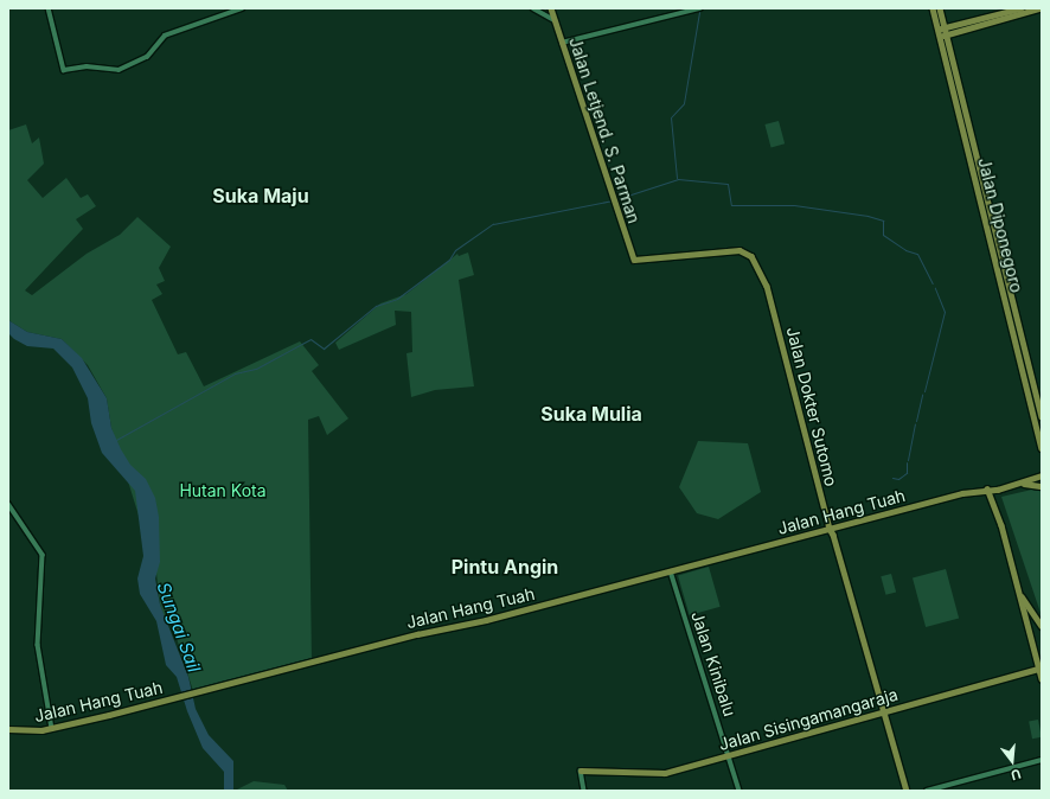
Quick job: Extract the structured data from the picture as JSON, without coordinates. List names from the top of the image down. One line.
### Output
{"streets":{"main road":["Jalan Letjend. S. Parman","Jalan Diponegoro","Jalan Dokter Sutomo","Jalan Hang Tuah","Jalan Sisingamangaraja"],"street":["Jalan Kinibalu"]},"crossings":[["Jalan Letjend. S. Parman","Jalan Dokter Sutomo"],["Jalan Dokter Sutomo","Jalan Hang Tuah"],["Jalan Dokter Sutomo","Jalan Sisingamangaraja"],["Jalan Hang Tuah","Jalan Kinibalu"],["Jalan Kinibalu","Jalan Sisingamangaraja"]],"districts":["Suka Maju","Suka Mulia","Pintu Angin"],"water":["Sungai Sail"],"parks":["Hutan Kota"],"north":"bottom"}
